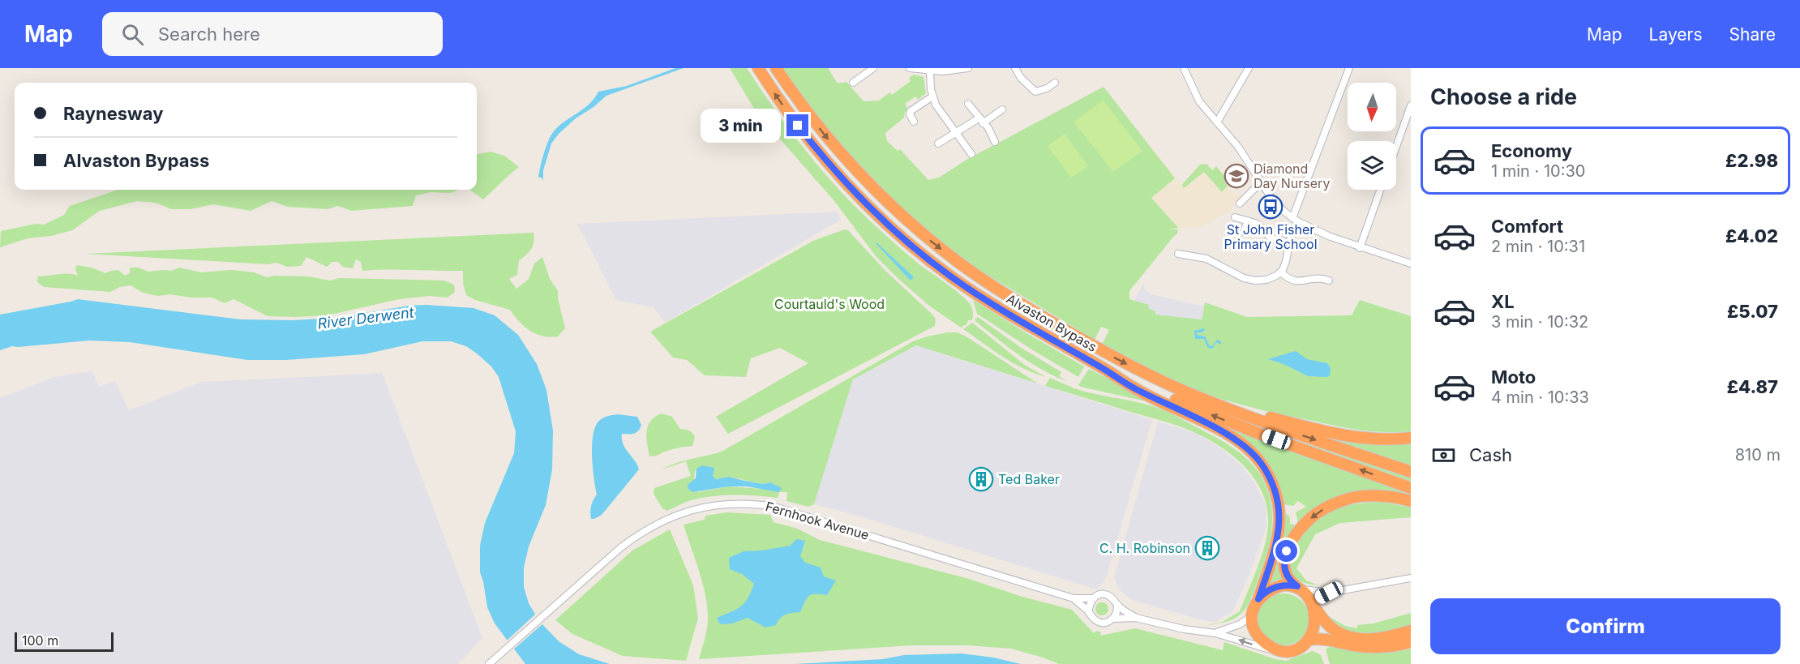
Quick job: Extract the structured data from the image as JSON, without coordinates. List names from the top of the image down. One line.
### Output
{"streets":{"highway":["Alvaston Bypass"],"street":["Fernhook Avenue"]},"crossings":[["Alvaston Bypass","Fernhook Avenue"]],"water":["River Derwent"],"parks":["Courtauld's Wood"],"places":{"school or university":["Diamond Day Nursery"],"bus stop":["St John Fisher Primary School"],"building":["Ted Baker","C. H. Robinson"]},"scale_bar":"100 m","north":"bottom","page":{"header":"Map","search":"Search here","nav":["Map","Layers","Share"],"heading":"Choose a ride","banner":["Raynesway","Alvaston Bypass"],"bubble":"3 min","list":[{"name":"Economy","note":"1 min · 10:30","value":"£2.98"},{"name":"Comfort","note":"2 min · 10:31","value":"£4.02"},{"name":"XL","note":"3 min · 10:32","value":"£5.07"},{"name":"Moto","note":"4 min · 10:33","value":"£4.87"}],"pay":["Cash","810 m"],"buttons":"Confirm","scale":"100 m"}}
